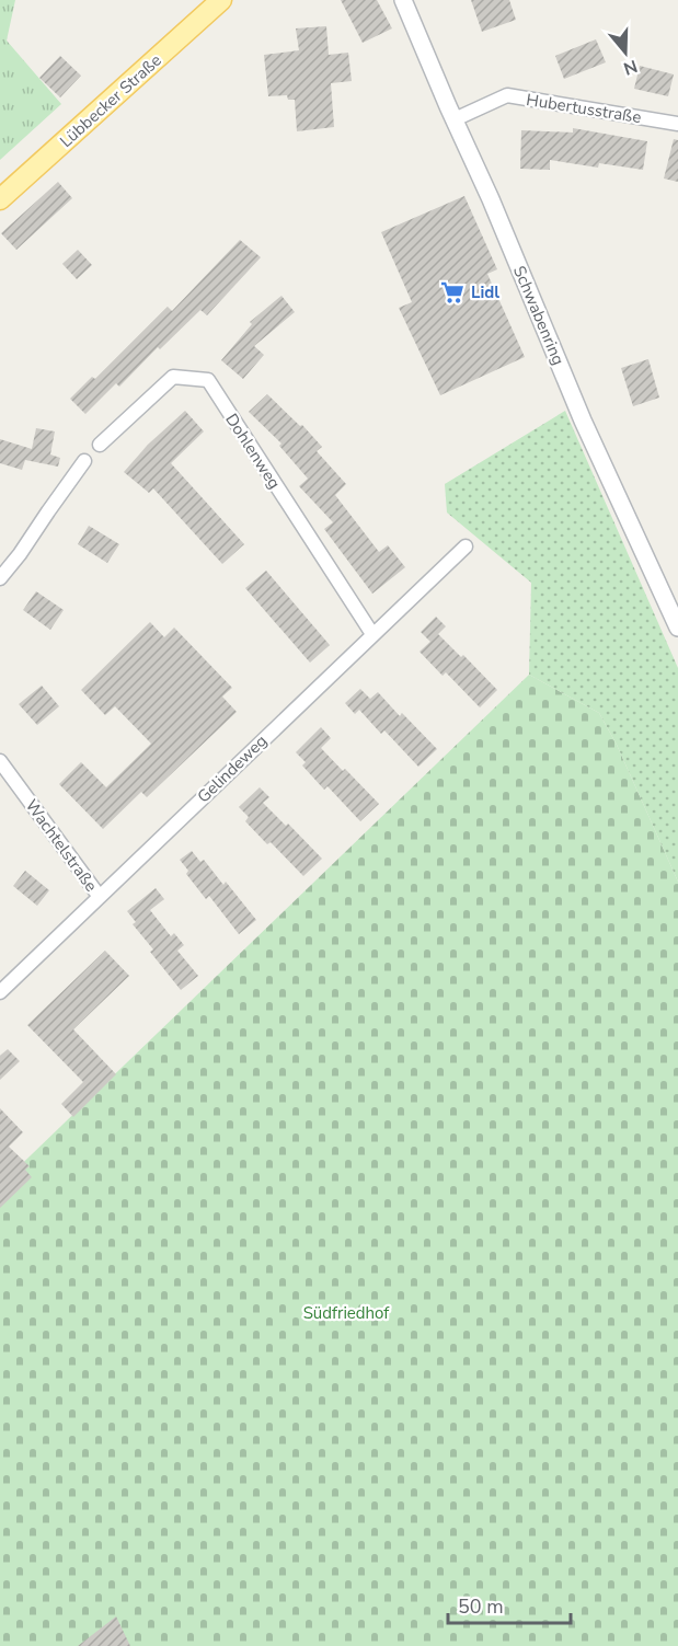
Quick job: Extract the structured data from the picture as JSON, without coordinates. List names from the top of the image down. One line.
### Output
{"streets":{"main road":["Lübbecker Straße"],"street":["Hubertusstraße","Schwabenring","Dohlenweg","Gelindeweg","Wachtelstraße"]},"crossings":[["Hubertusstraße","Schwabenring"],["Dohlenweg","Gelindeweg"],["Gelindeweg","Wachtelstraße"]],"parks":["Südfriedhof"],"places":{"supermarket":["Lidl"]},"scale_bar":"50 m","north":"bottom"}
